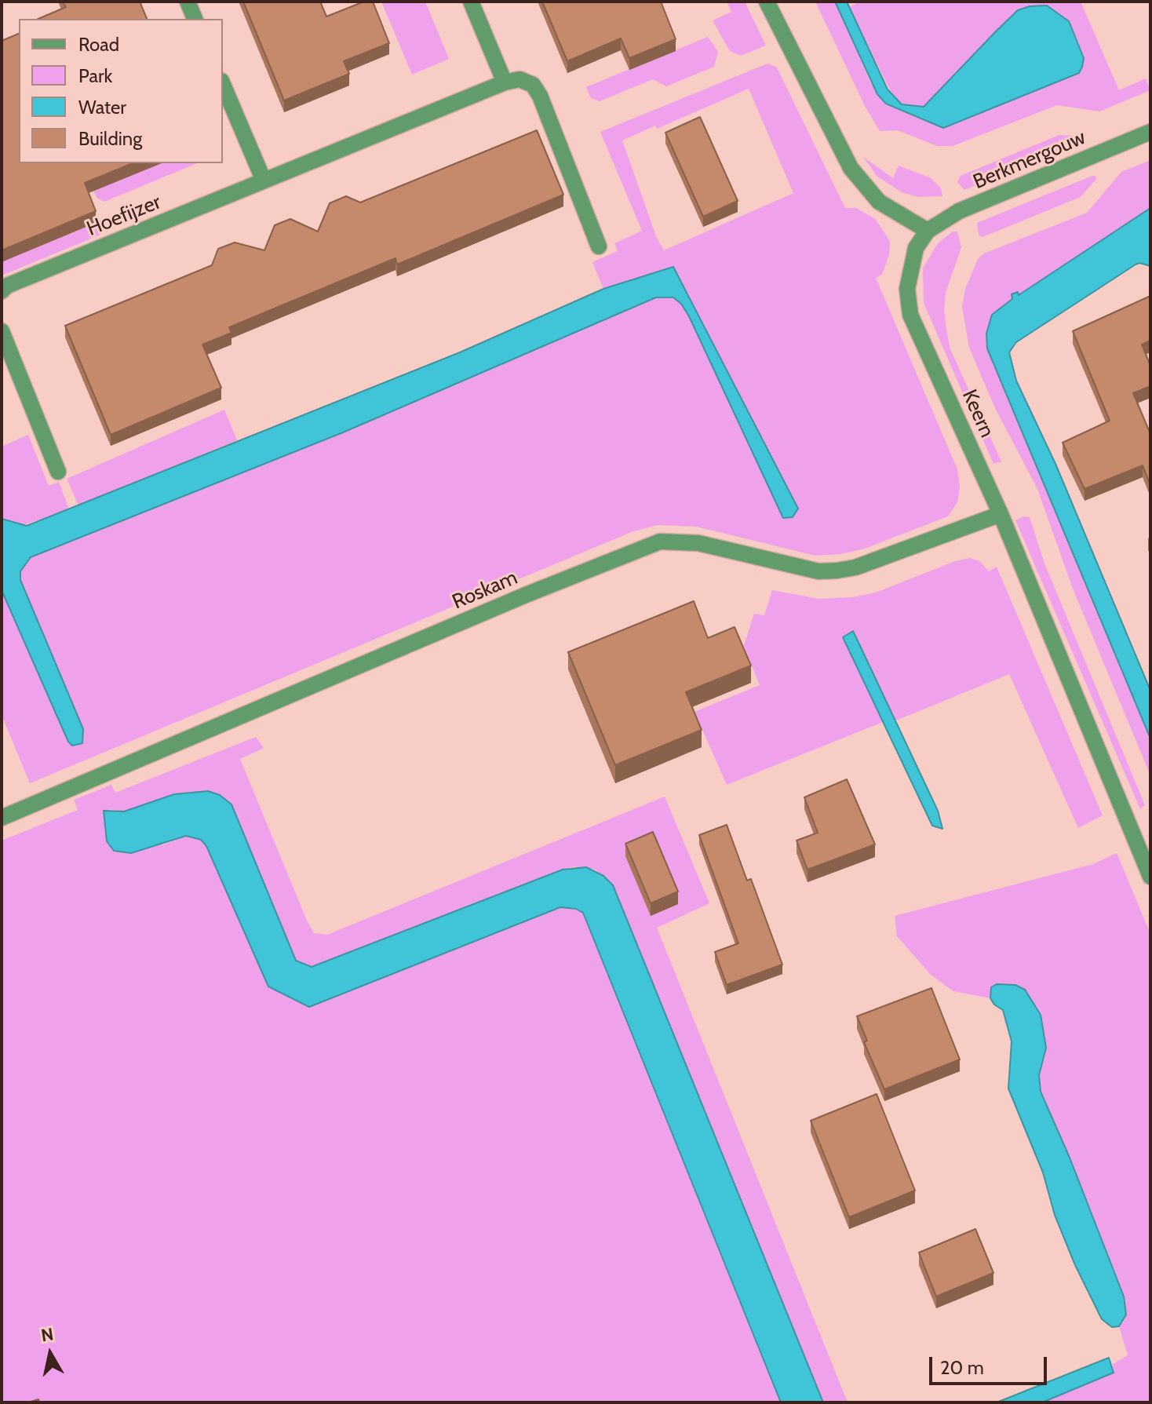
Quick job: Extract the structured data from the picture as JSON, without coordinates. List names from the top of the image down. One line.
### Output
{"streets":{"street":["Berkmergouw","Hoefijzer","Keern","Roskam"]},"crossings":[["Berkmergouw","Keern"],["Keern","Roskam"]],"legend":["Road","Park","Water","Building"],"scale_bar":"20 m","north":"top"}
